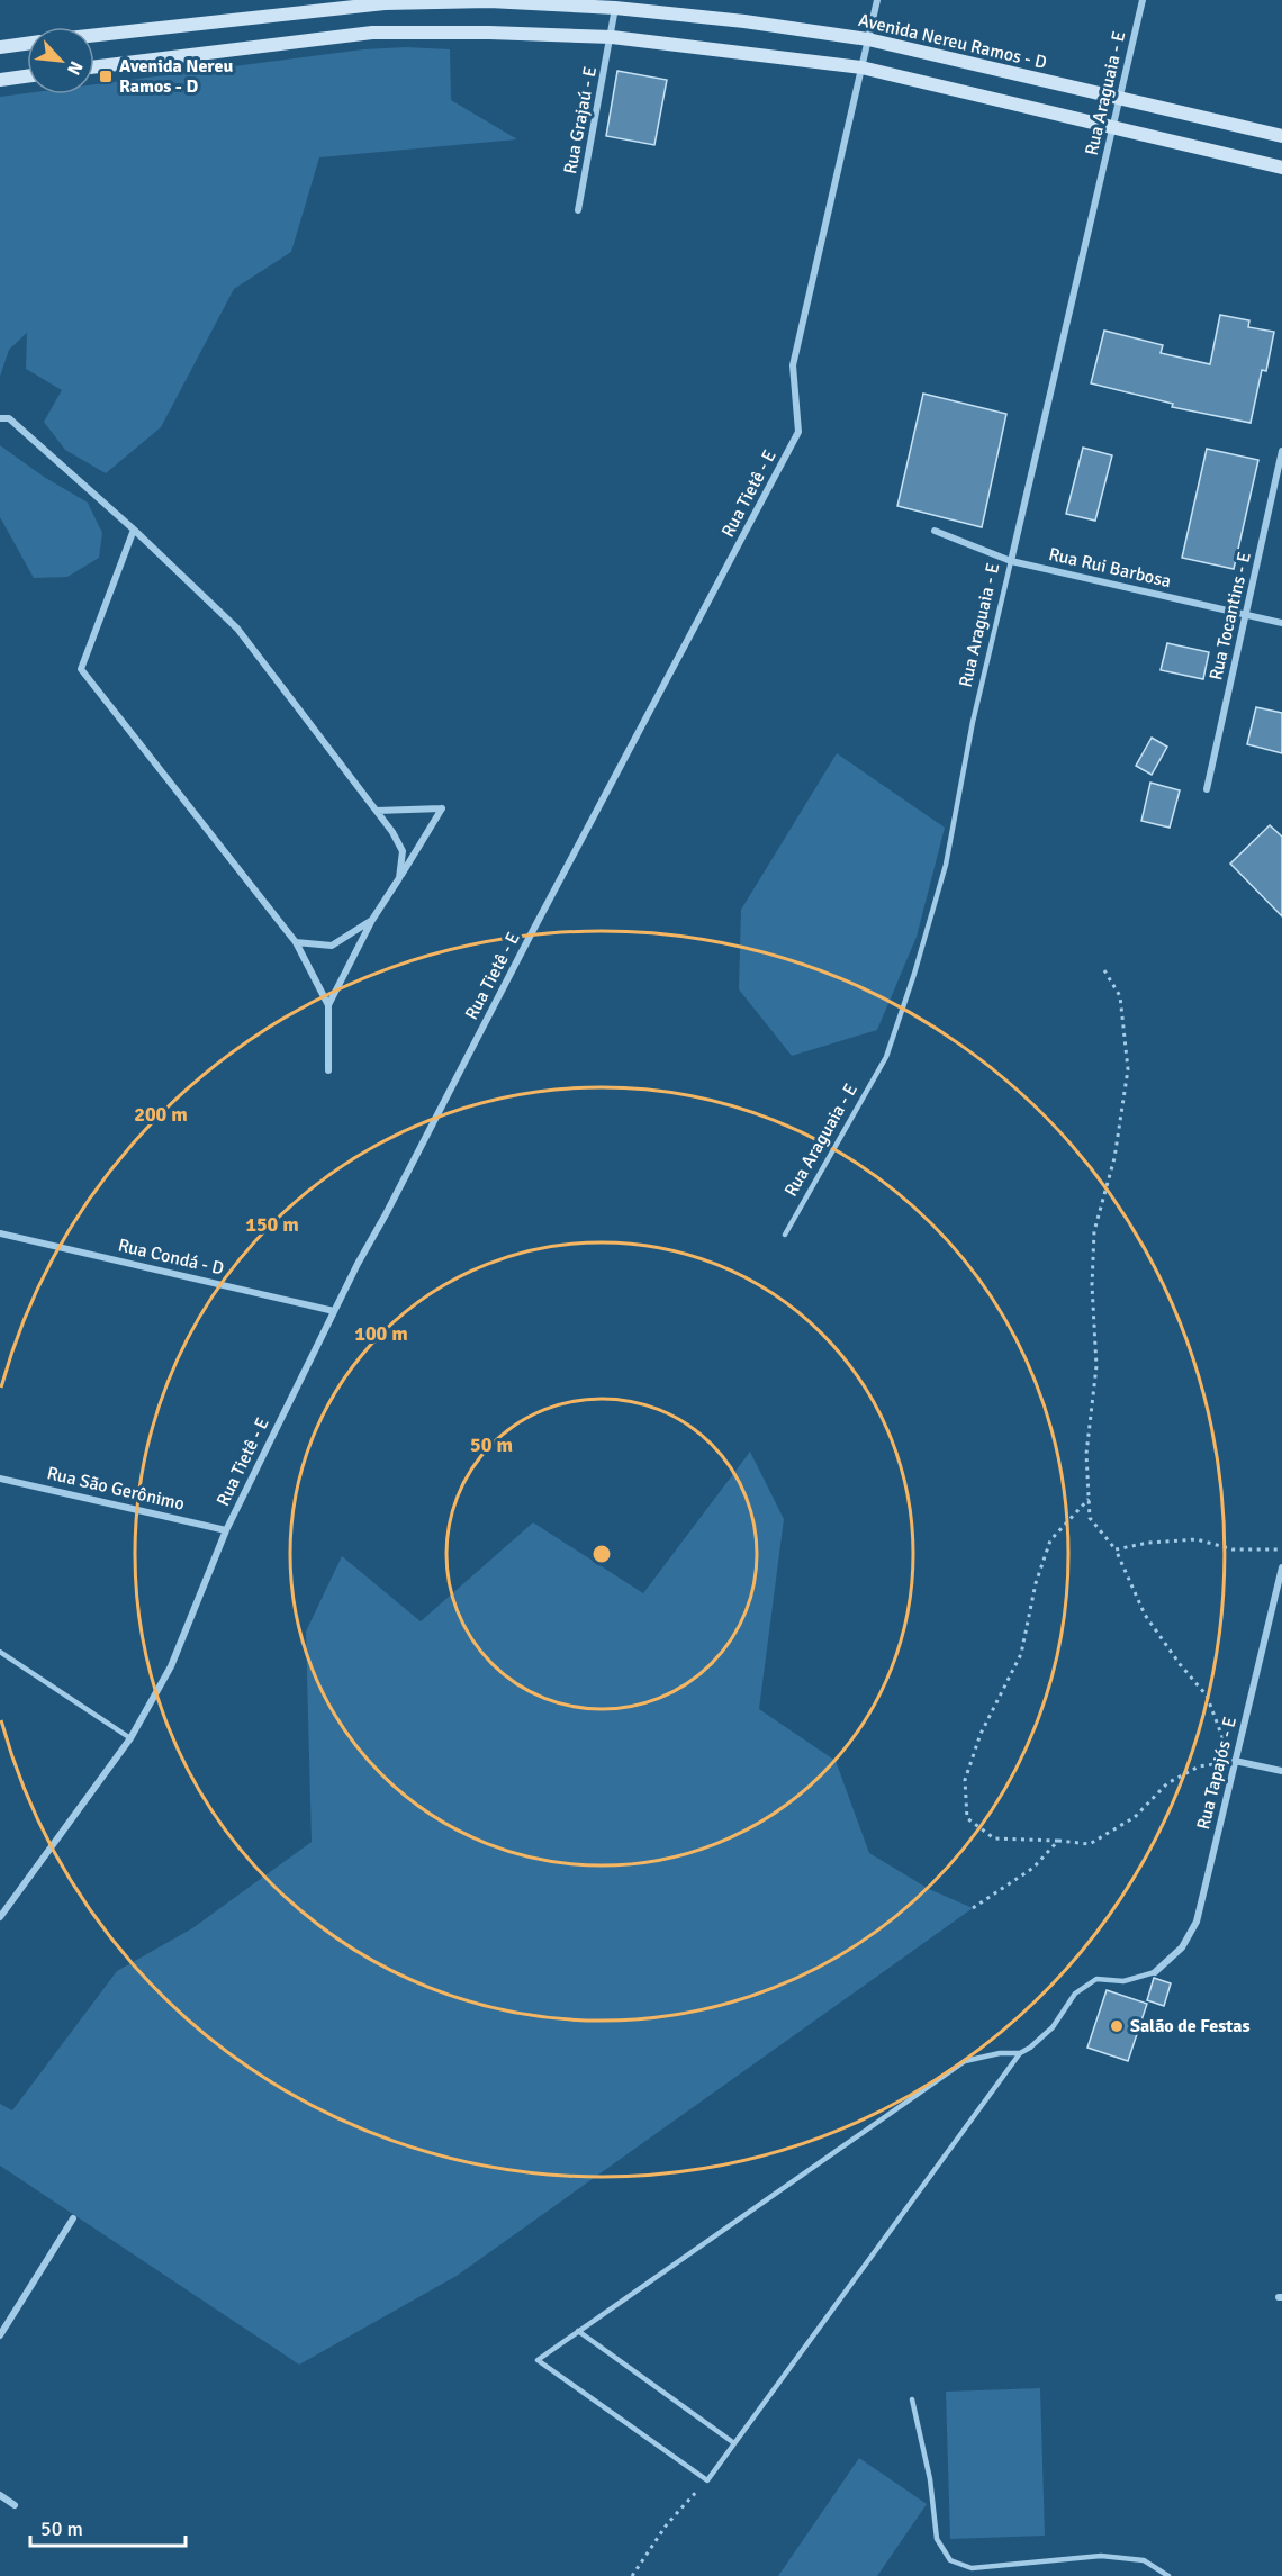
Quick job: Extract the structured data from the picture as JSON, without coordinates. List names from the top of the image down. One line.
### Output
{"streets":{"street":["Avenida Nereu Ramos - D","Rua Araguaia - E","Rua Grajaú - E","Rua Tietê - E","Rua Rui Barbosa","Rua Tocantins - E","Rua Condá - D","Rua São Gerônimo","Rua Tapajós - E"]},"crossings":[["Avenida Nereu Ramos - D","Rua Araguaia - E"],["Avenida Nereu Ramos - D","Rua Grajaú - E"],["Avenida Nereu Ramos - D","Rua Tietê - E"],["Rua Araguaia - E","Rua Rui Barbosa"],["Rua Tietê - E","Rua Condá - D"],["Rua Tietê - E","Rua São Gerônimo"],["Rua Rui Barbosa","Rua Tocantins - E"]],"places":{"transit":["Avenida Nereu Ramos - D"],"other":["Salão de Festas"]},"scale_bar":"50 m","north":"bottom right","rings":["200 m","150 m","100 m","50 m"]}
